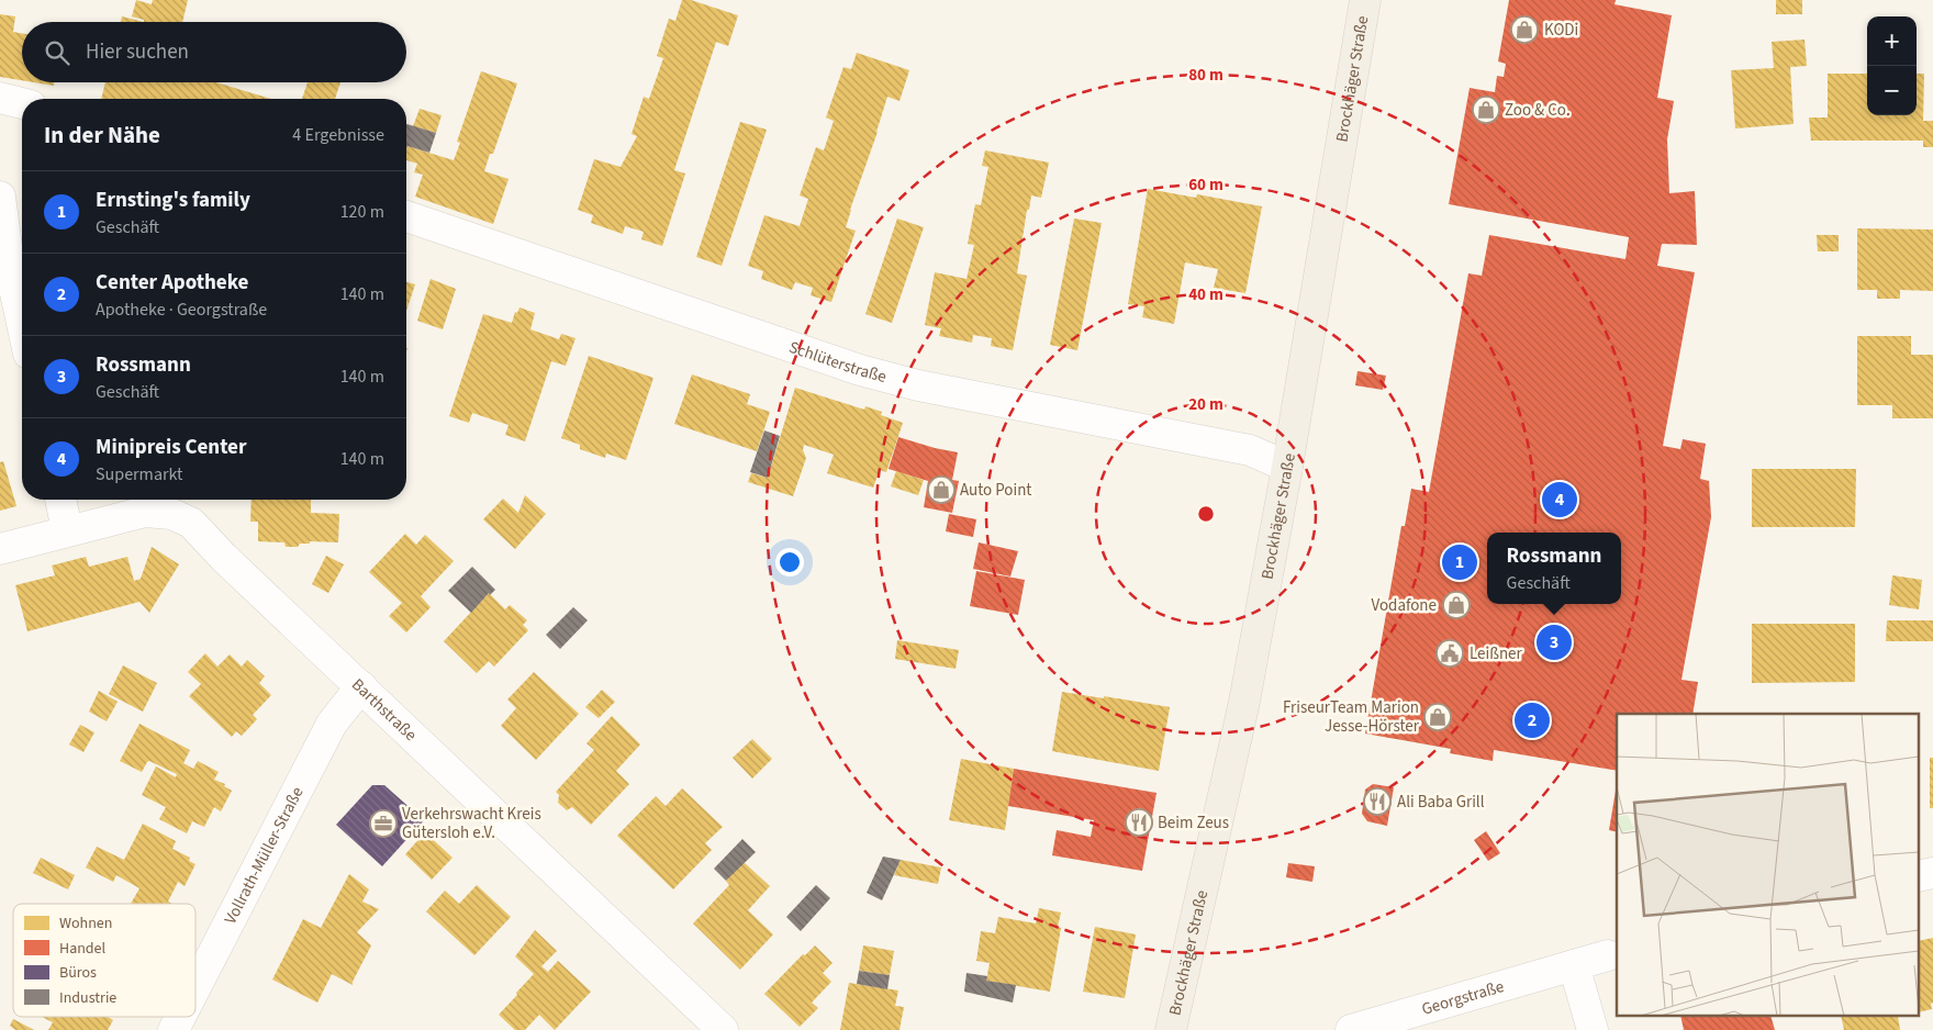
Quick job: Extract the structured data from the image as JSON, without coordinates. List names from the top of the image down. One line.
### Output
{"streets":{"main road":["Brockhäger Straße"],"street":["Schlüterstraße","Barthstraße","Vollrath-Müller-Straße","Georgstraße"]},"crossings":[["Brockhäger Straße","Schlüterstraße"],["Barthstraße","Vollrath-Müller-Straße"]],"places":{"shop":["KODi","Zoo & Co.","Auto Point","Vodafone","FriseurTeam Marion Jesse-Hörster"],"public building":["Leißner"],"restaurant":["Ali Baba Grill","Beim Zeus"],"office":["Verkehrswacht Kreis Gütersloh e.V."]},"legend":["Wohnen","Handel","Büros","Industrie"],"page":{"map_buttons":["+","−"],"search":"Hier suchen","heading":["In der Nähe","4 Ergebnisse"],"list":[{"mark":"1","name":"Ernsting's family","note":"Geschäft","value":"120 m"},{"mark":"2","name":"Center Apotheke","note":"Apotheke · Georgstraße","value":"140 m"},{"mark":"3","name":"Rossmann","note":"Geschäft","value":"140 m"},{"mark":"4","name":"Minipreis Center","note":"Supermarkt","value":"140 m"}],"pins":["4","1","3","2"],"popup":["Rossmann","Geschäft"]},"rings":["80 m","60 m","40 m","20 m"]}
